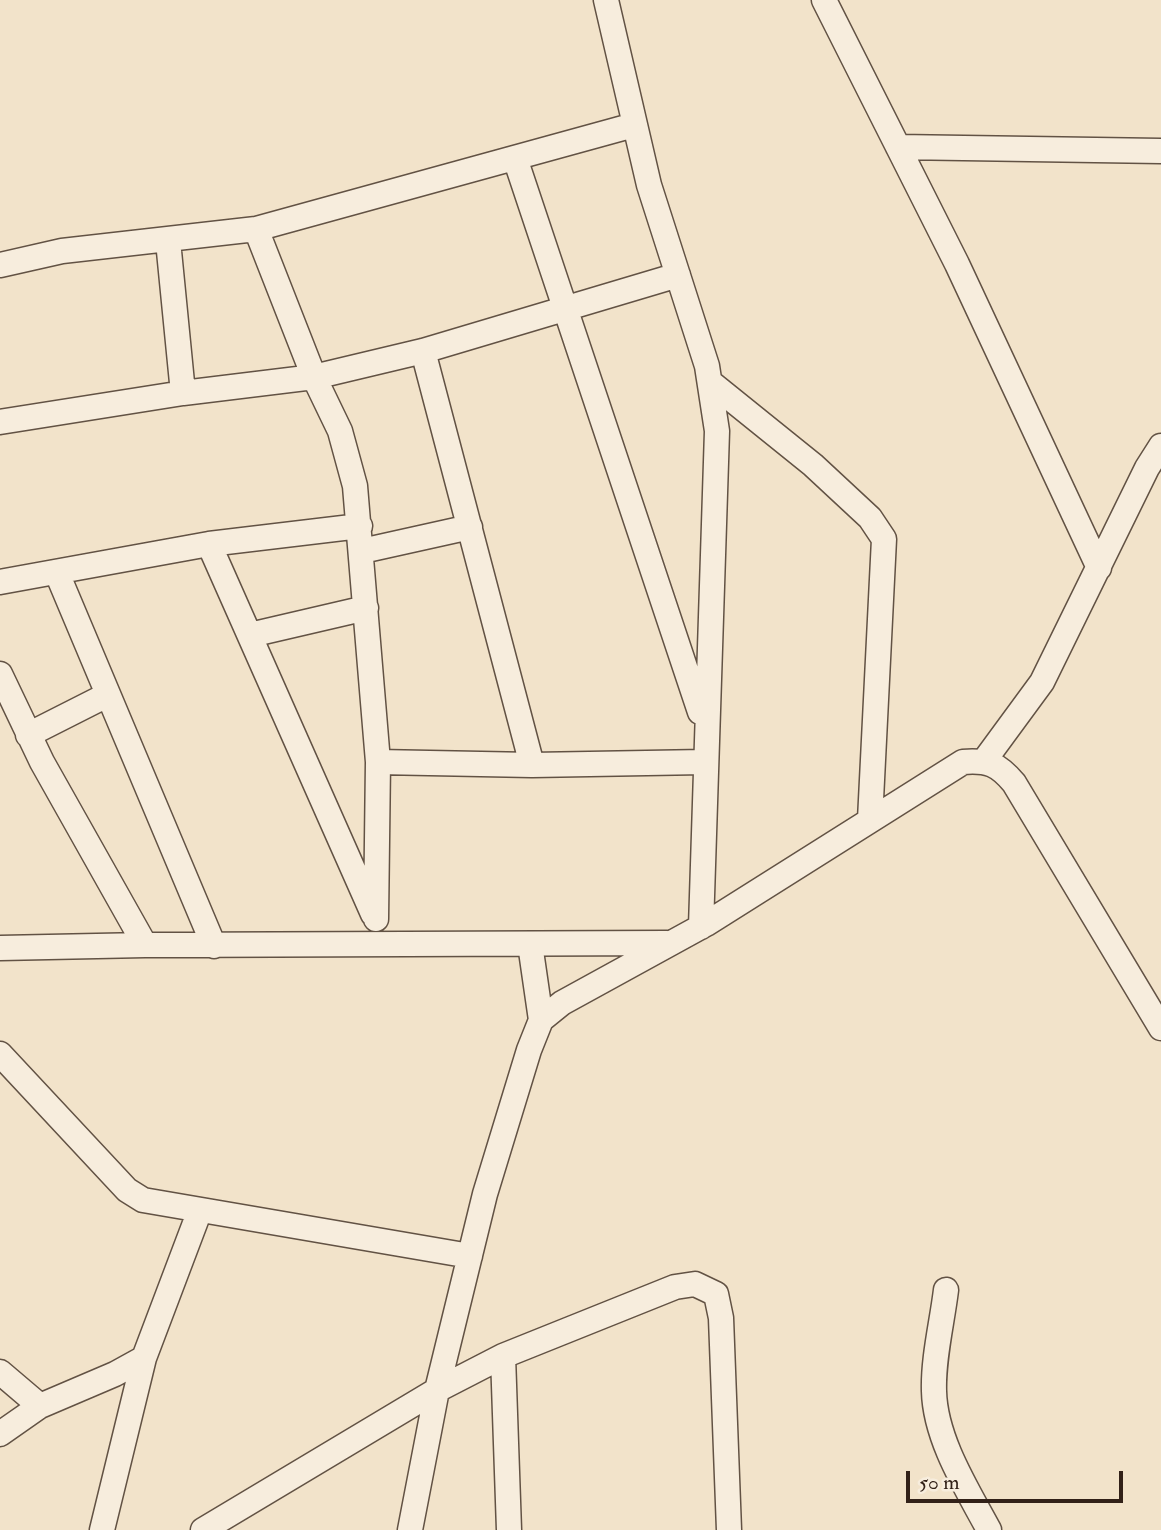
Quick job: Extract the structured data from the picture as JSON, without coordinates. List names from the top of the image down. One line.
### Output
{"scale_bar":"50 m"}
